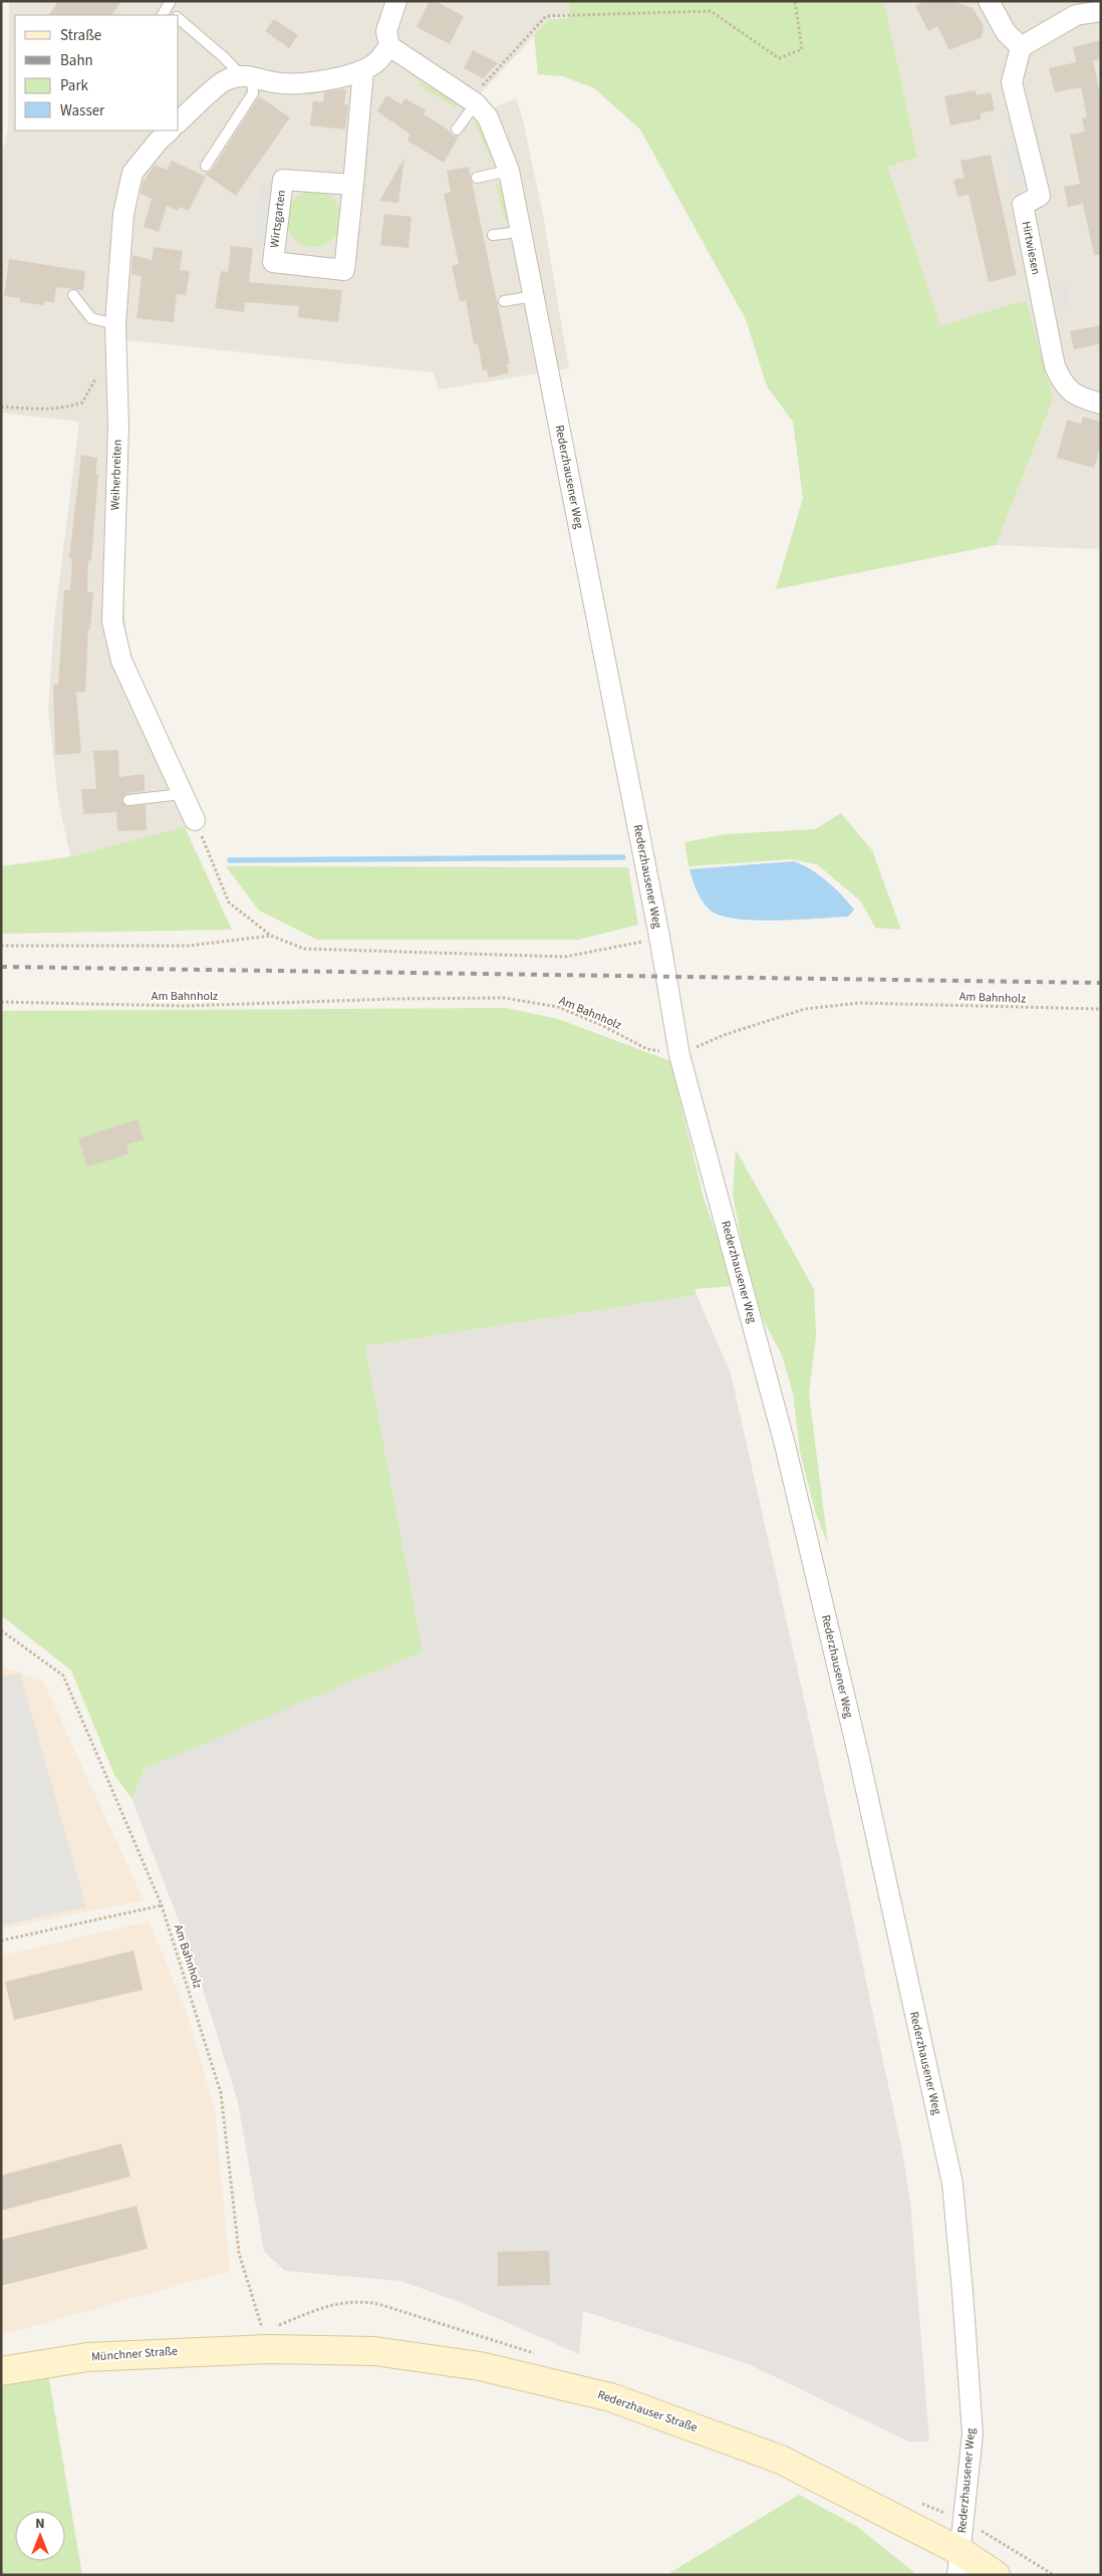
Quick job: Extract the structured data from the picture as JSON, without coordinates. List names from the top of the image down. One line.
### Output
{"streets":{"main road":["Münchner Straße","Rederzhauser Straße"],"street":["Wirtsgarten","Hirtwiesen","Weiherbreiten","Rederzhausener Weg"],"path":["Am Bahnholz"]},"crossings":[["Rederzhausener Weg","Am Bahnholz"],["Rederzhausener Weg","Rederzhauser Straße"],["Am Bahnholz","Münchner Straße"],["Am Bahnholz","Rederzhauser Straße"],["Münchner Straße","Rederzhauser Straße"]],"legend":["Straße","Bahn","Park","Wasser"],"north":"top"}
